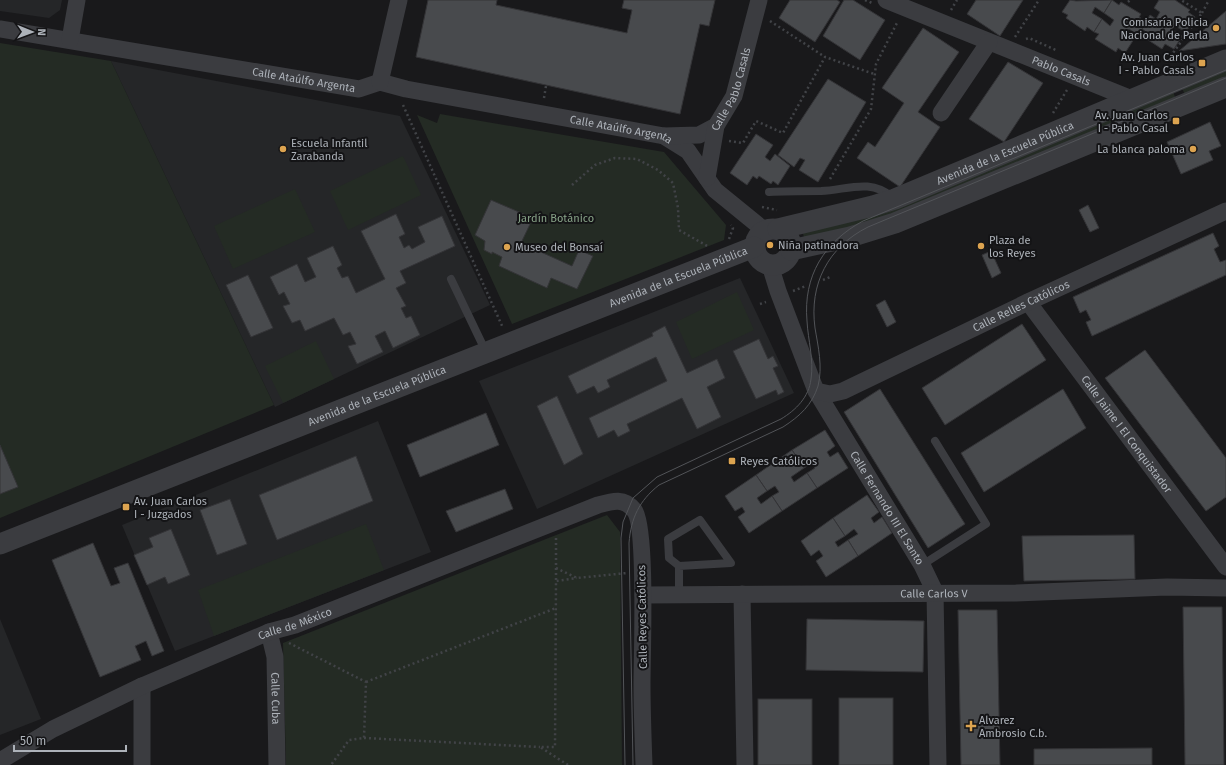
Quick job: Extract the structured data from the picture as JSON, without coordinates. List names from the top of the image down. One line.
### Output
{"streets":{"street":["Pablo Casals","Calle Ataúlfo Argenta","Calle Pablo Casals","Avenida de la Escuela Pública","Calle Relles Católicos","Calle Jaime I El Conquistador","Calle Fernando III El Santo","Calle Carlos V","Calle Reyes Católicos","Calle de México","Calle Cuba"]},"crossings":[["Pablo Casals","Avenida de la Escuela Pública"],["Calle Ataúlfo Argenta","Calle Pablo Casals"],["Calle Relles Católicos","Calle Jaime I El Conquistador"],["Calle Relles Católicos","Calle Fernando III El Santo"],["Calle Fernando III El Santo","Calle Carlos V"],["Calle Carlos V","Calle Reyes Católicos"],["Calle Reyes Católicos","Calle de México"],["Calle de México","Calle Cuba"]],"parks":["Jardín Botánico"],"places":{"other":["Comisaría Policia Nacional de Parla","Escuela Infantil Zarabanda","La blanca paloma","Niña patinadora","Plaza de los Reyes","Museo del Bonsaí"],"transit":["Av. Juan Carlos I - Pablo Casals","Av. Juan Carlos I - Pablo Casal","Reyes Católicos","Av. Juan Carlos I - Juzgados"],"health":["Alvarez Ambrosio C.b."]},"scale_bar":"50 m","north":"right"}
